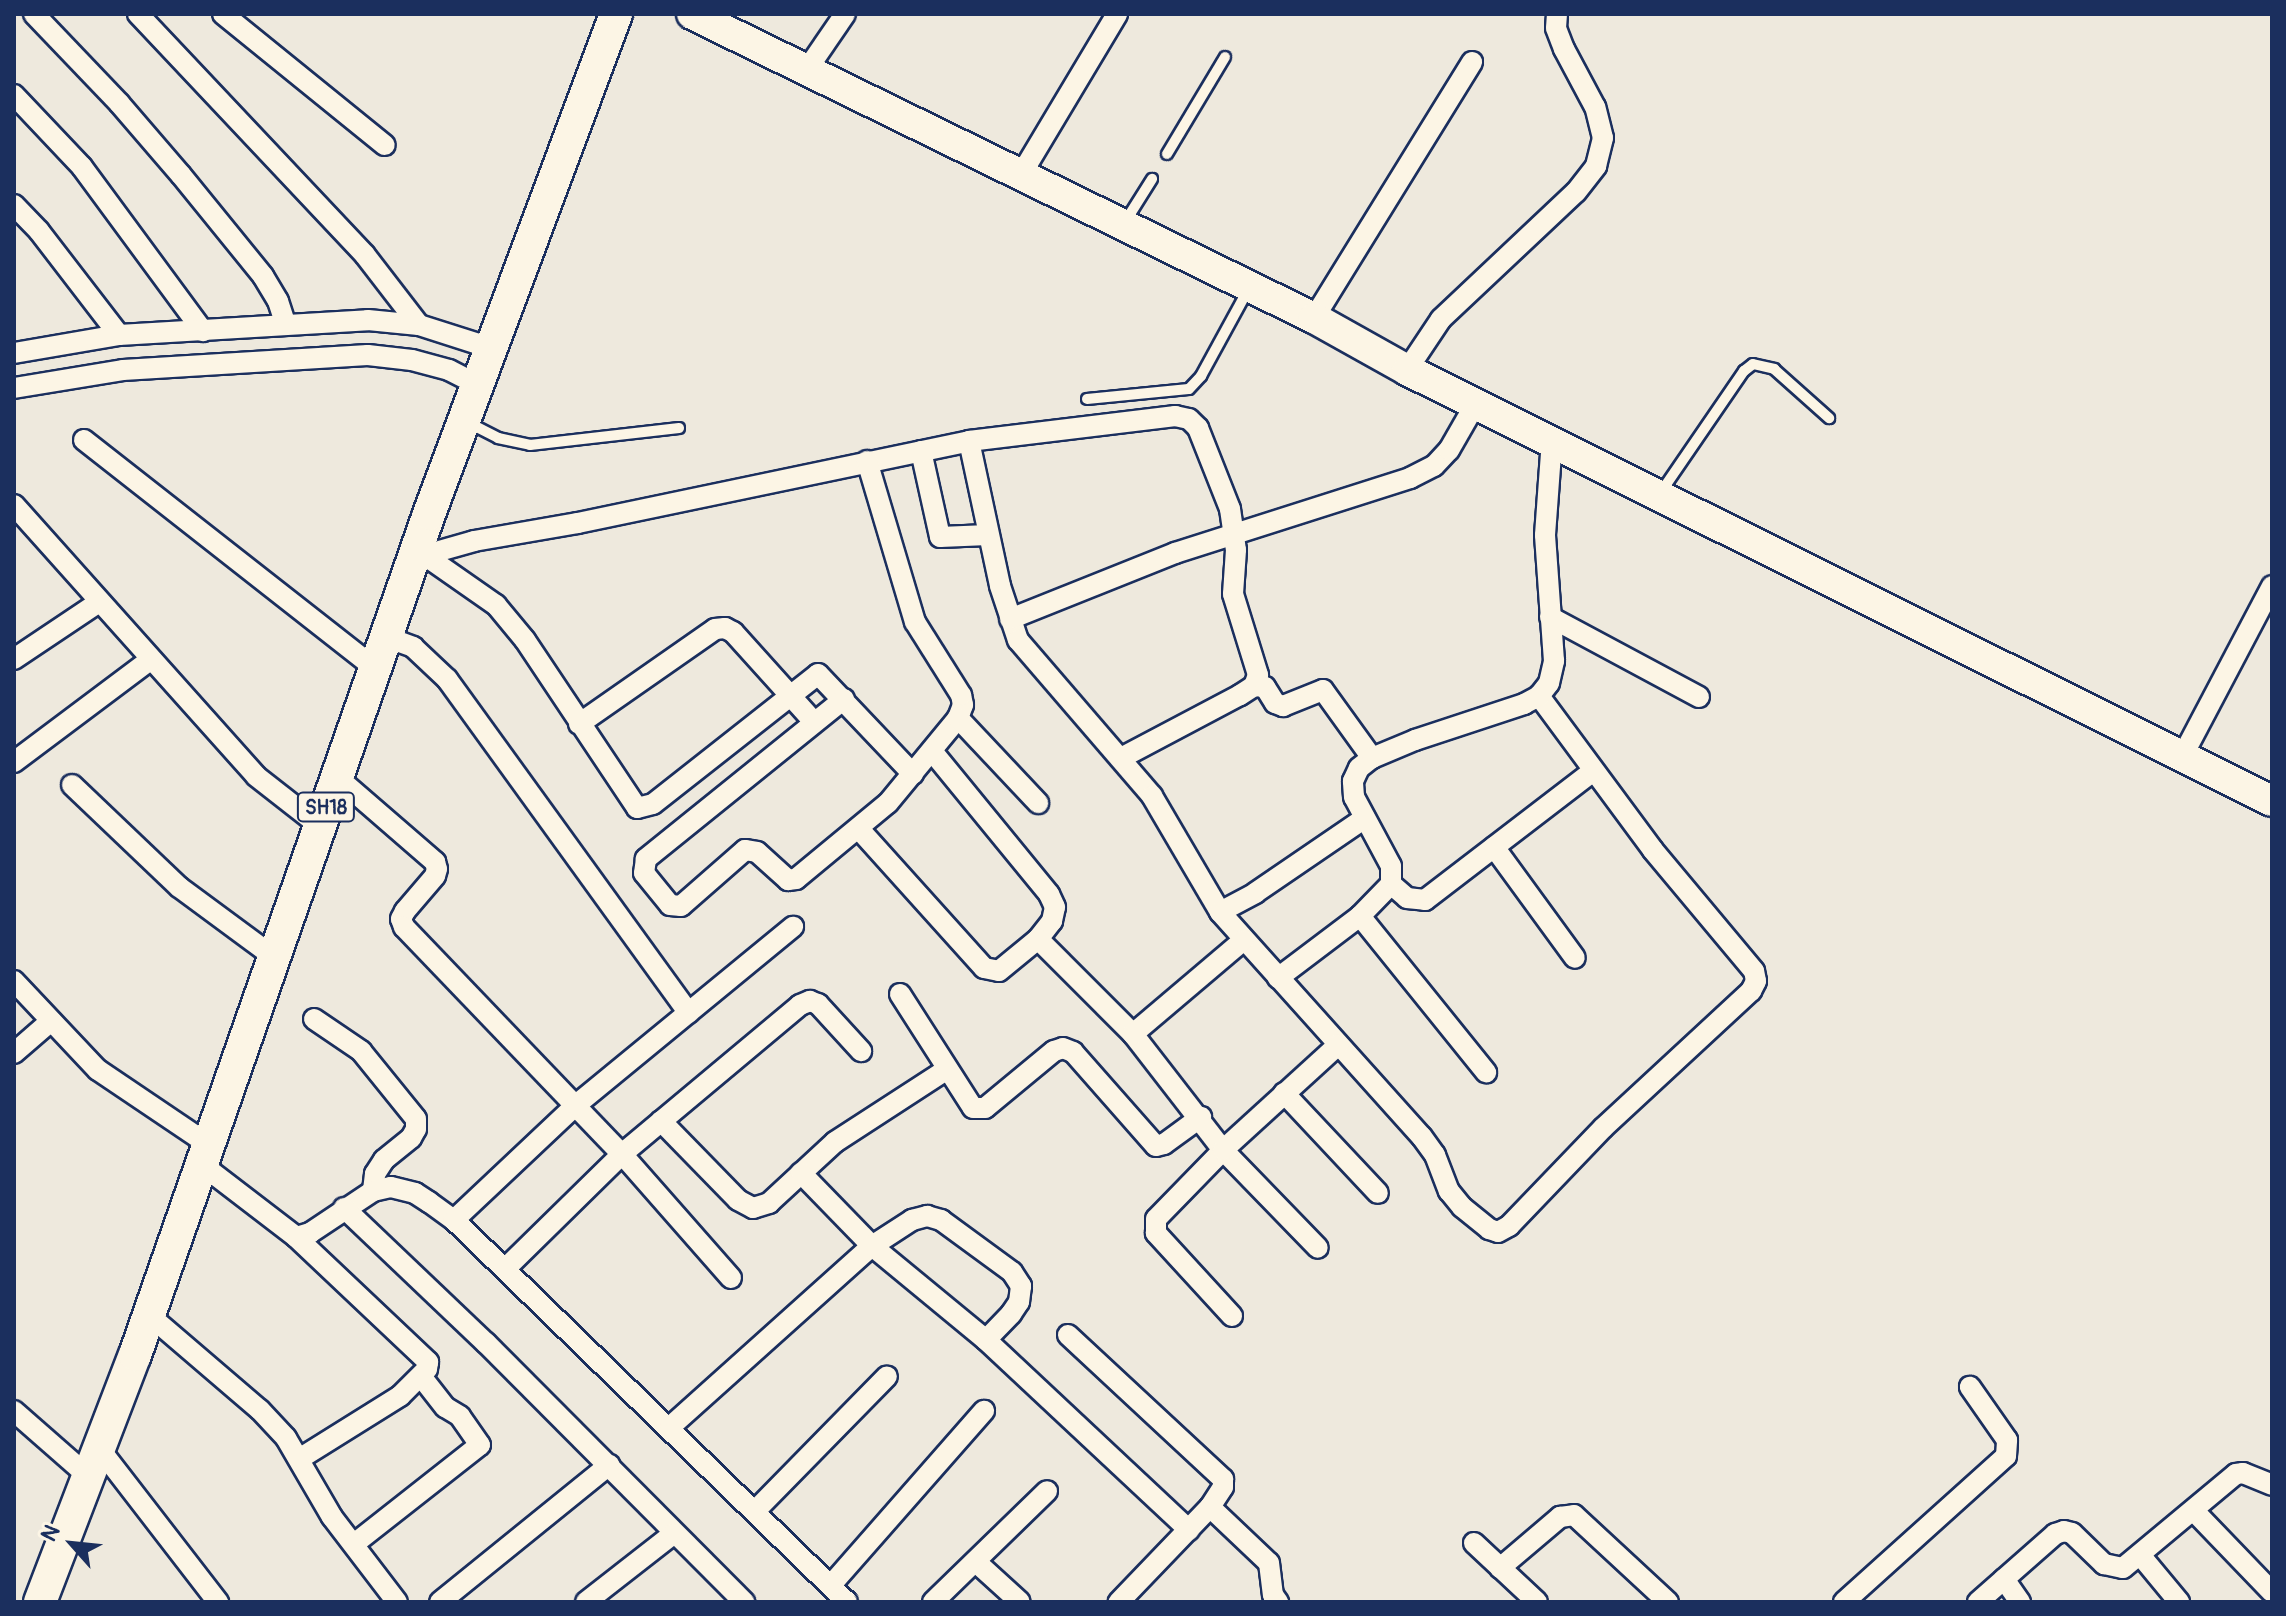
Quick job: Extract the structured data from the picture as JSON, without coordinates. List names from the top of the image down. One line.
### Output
{"streets":{"main road":["SH18"]},"north":"top left"}
